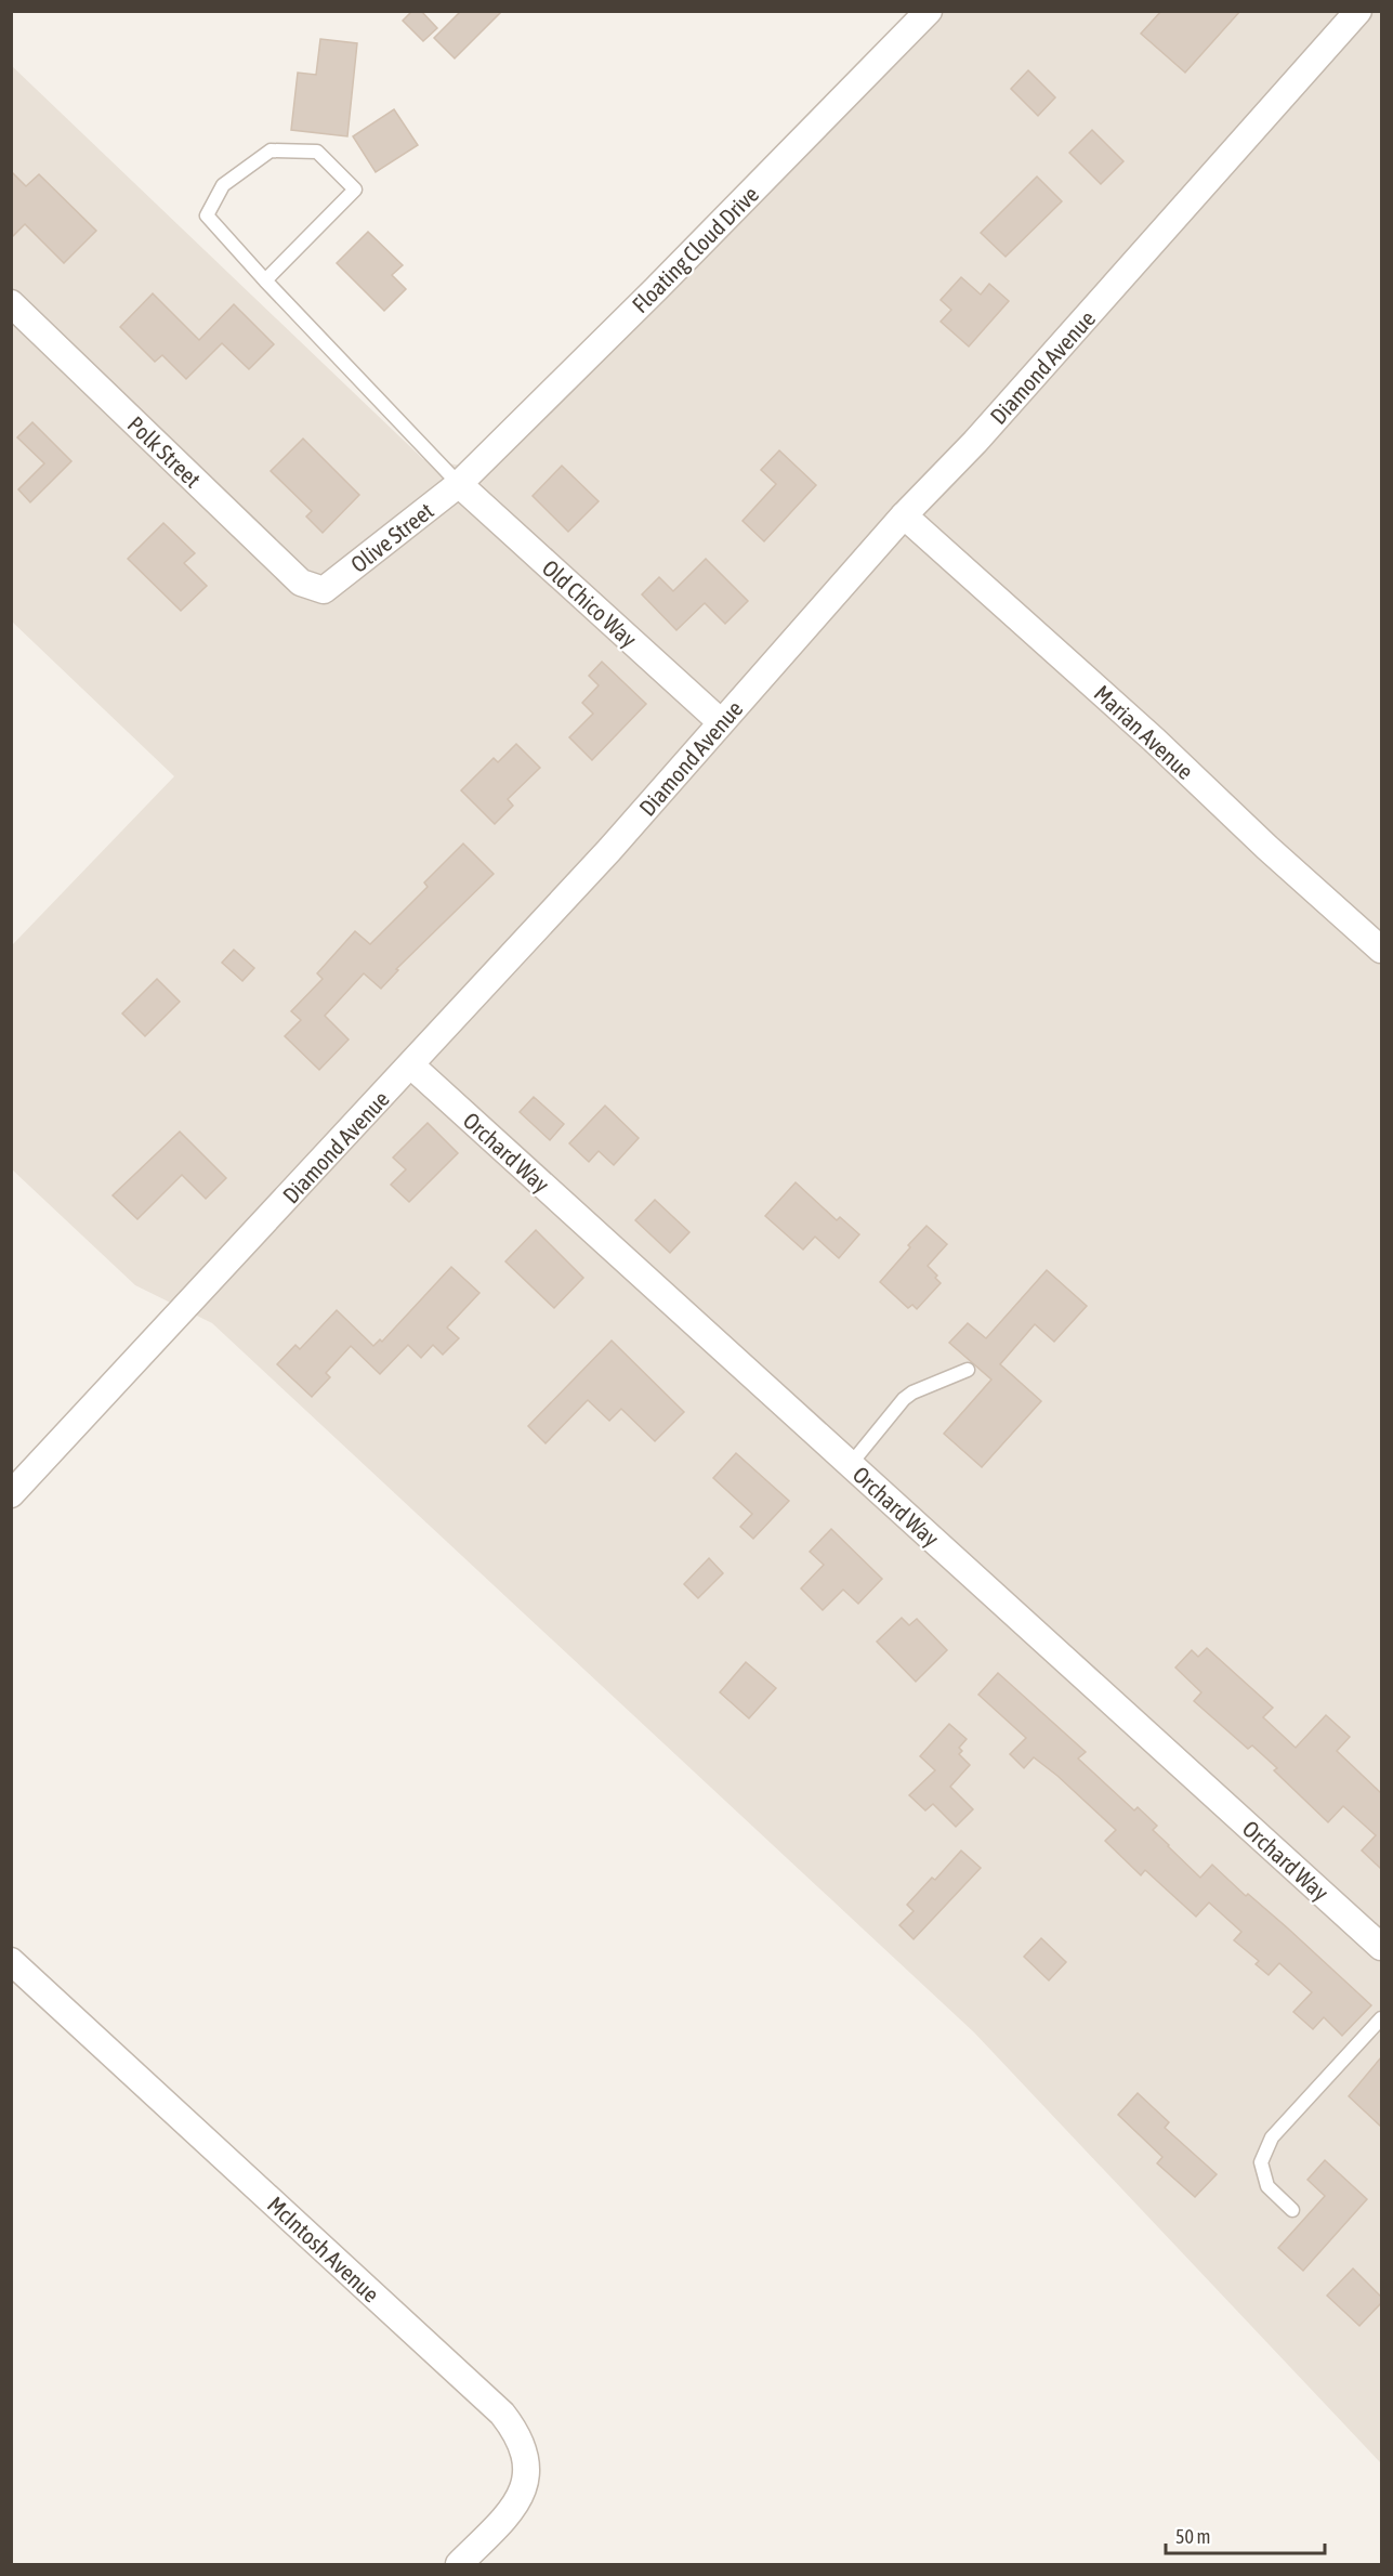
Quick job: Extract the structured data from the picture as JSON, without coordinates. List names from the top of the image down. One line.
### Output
{"streets":{"street":["Floating Cloud Drive","Diamond Avenue","Polk Street","Olive Street","Old Chico Way","Marian Avenue","Orchard Way","McIntosh Avenue"]},"crossings":[["Floating Cloud Drive","Olive Street"],["Floating Cloud Drive","Old Chico Way"],["Diamond Avenue","Old Chico Way"],["Diamond Avenue","Marian Avenue"],["Diamond Avenue","Orchard Way"],["Polk Street","Olive Street"],["Olive Street","Old Chico Way"]],"scale_bar":"50 m"}
